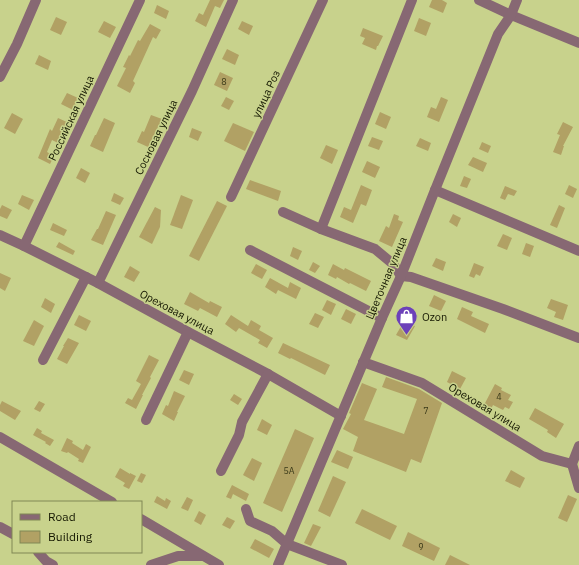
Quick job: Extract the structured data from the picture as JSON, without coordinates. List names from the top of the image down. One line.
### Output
{"streets":{"street":["улица Роз","Российская улица","Сосновая улица","Цветочная улица","Ореховая улица"]},"crossings":[["Российская улица","Ореховая улица"],["Сосновая улица","Ореховая улица"],["Цветочная улица","Ореховая улица"]],"places":{"shop":["Ozon"]},"house_numbers":["8","4","7","5А","9"],"legend":["Road","Building"]}
